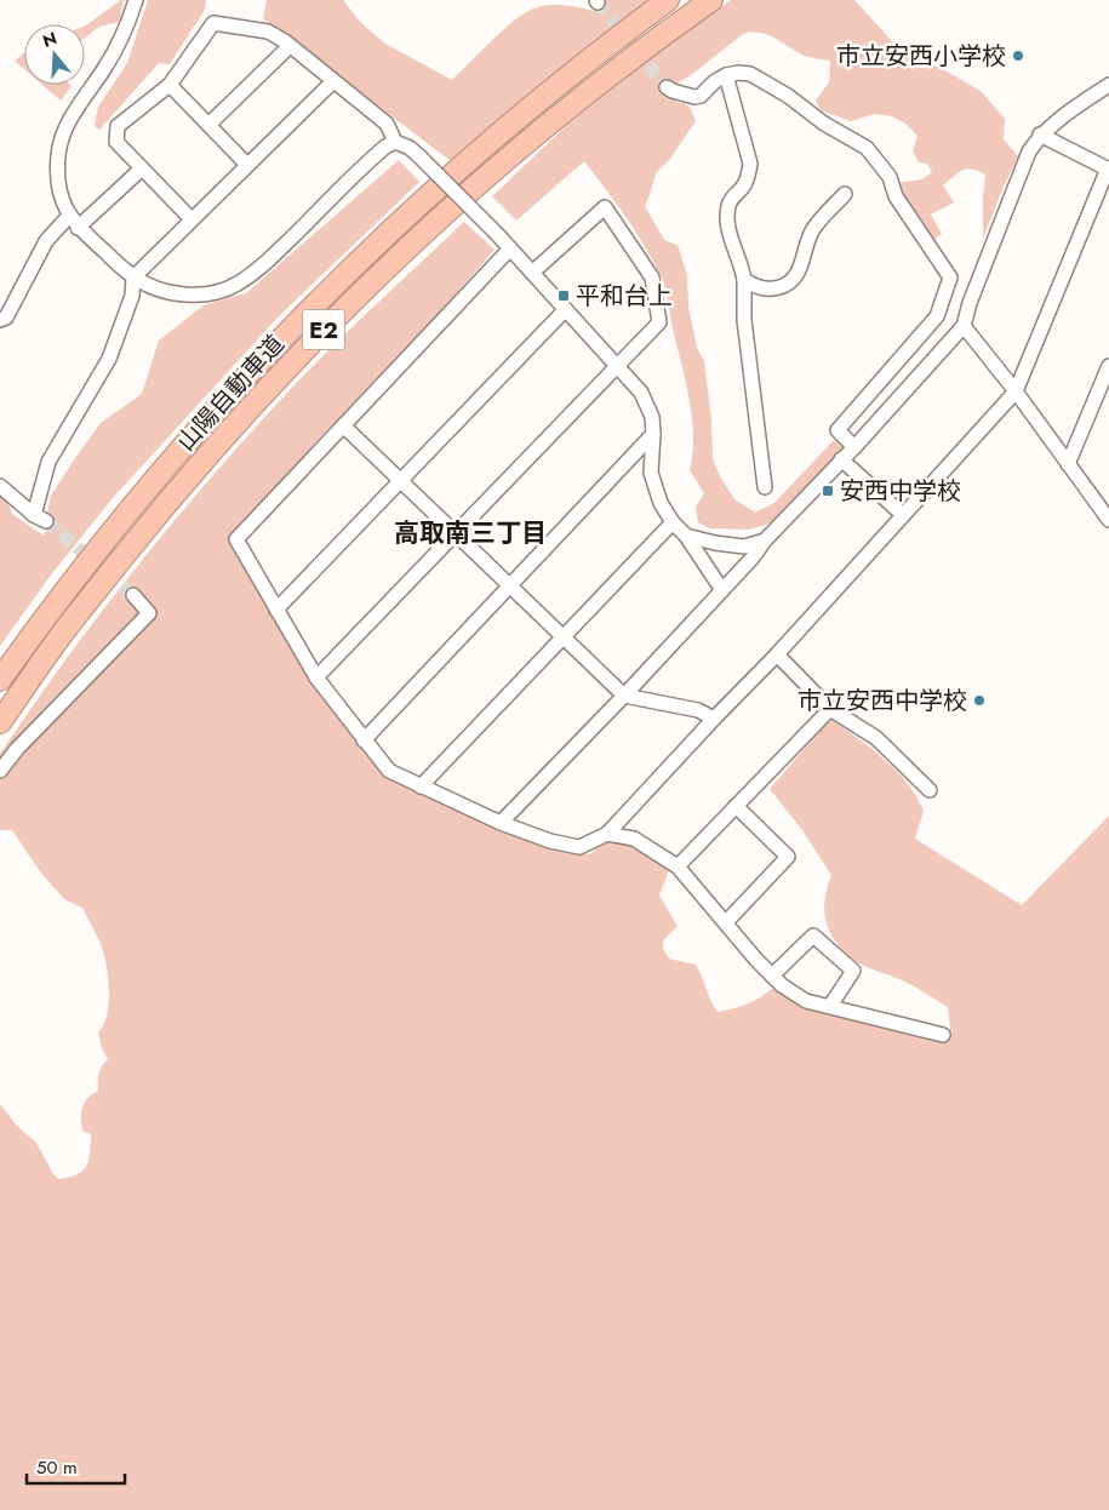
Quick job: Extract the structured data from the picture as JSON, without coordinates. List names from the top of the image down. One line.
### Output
{"streets":{"highway":["E2","山陽自動車道"]},"districts":["高取南三丁目"],"places":{"other":["市立安西小学校","市立安西中学校"],"transit":["平和台上","安西中学校"]},"scale_bar":"50 m","north":"top"}
